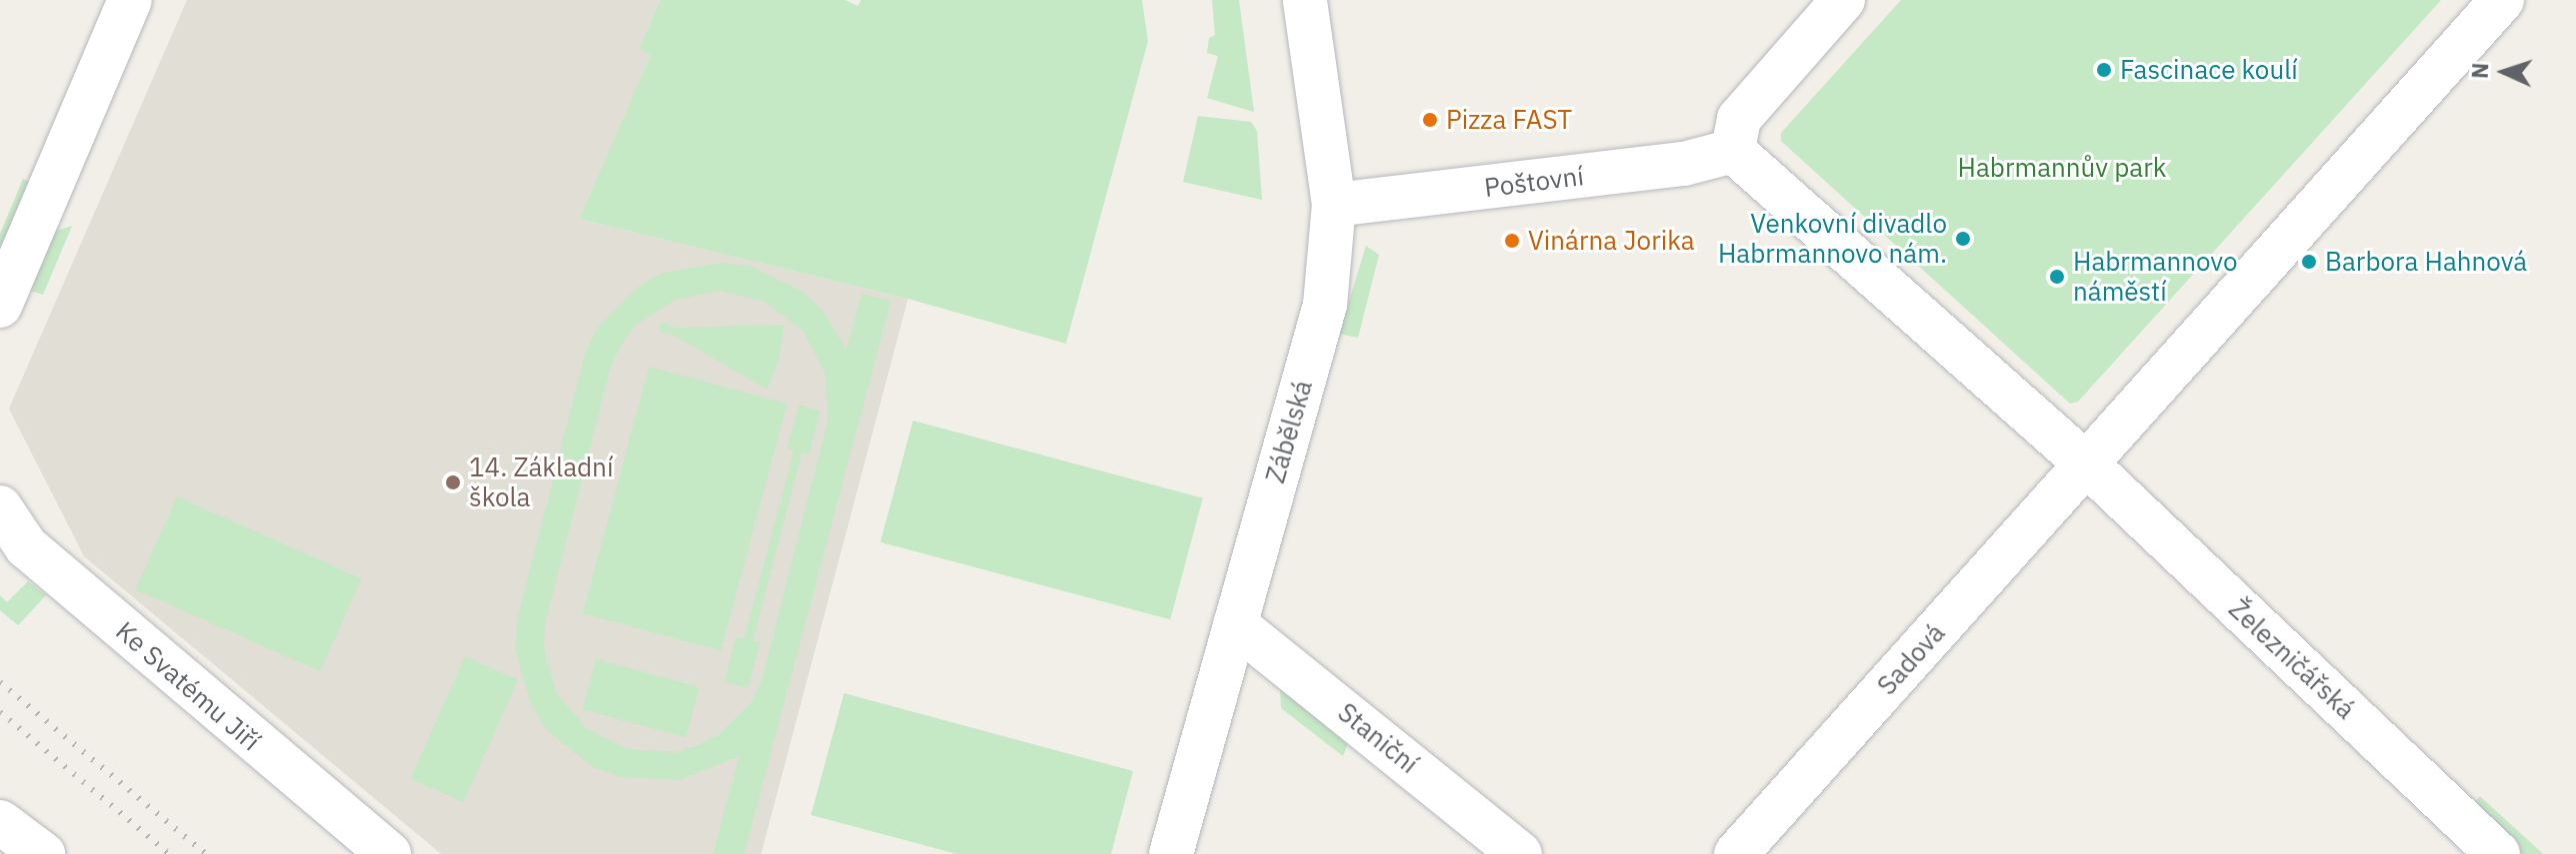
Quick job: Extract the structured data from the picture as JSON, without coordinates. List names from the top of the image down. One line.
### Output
{"streets":{"street":["Poštovní","Zábělská","Sadová","Železničářská","Ke Svatému Jiří","Staniční"]},"crossings":[["Poštovní","Zábělská"],["Zábělská","Staniční"],["Sadová","Železničářská"]],"parks":["Habrmannův park"],"places":["Fascinace koulí","Pizza FAST","Venkovní divadlo Habrmannovo nám.","Vinárna Jorika","Barbora Hahnová","Habrmannovo náměstí","14. Základní škola"],"north":"left"}
